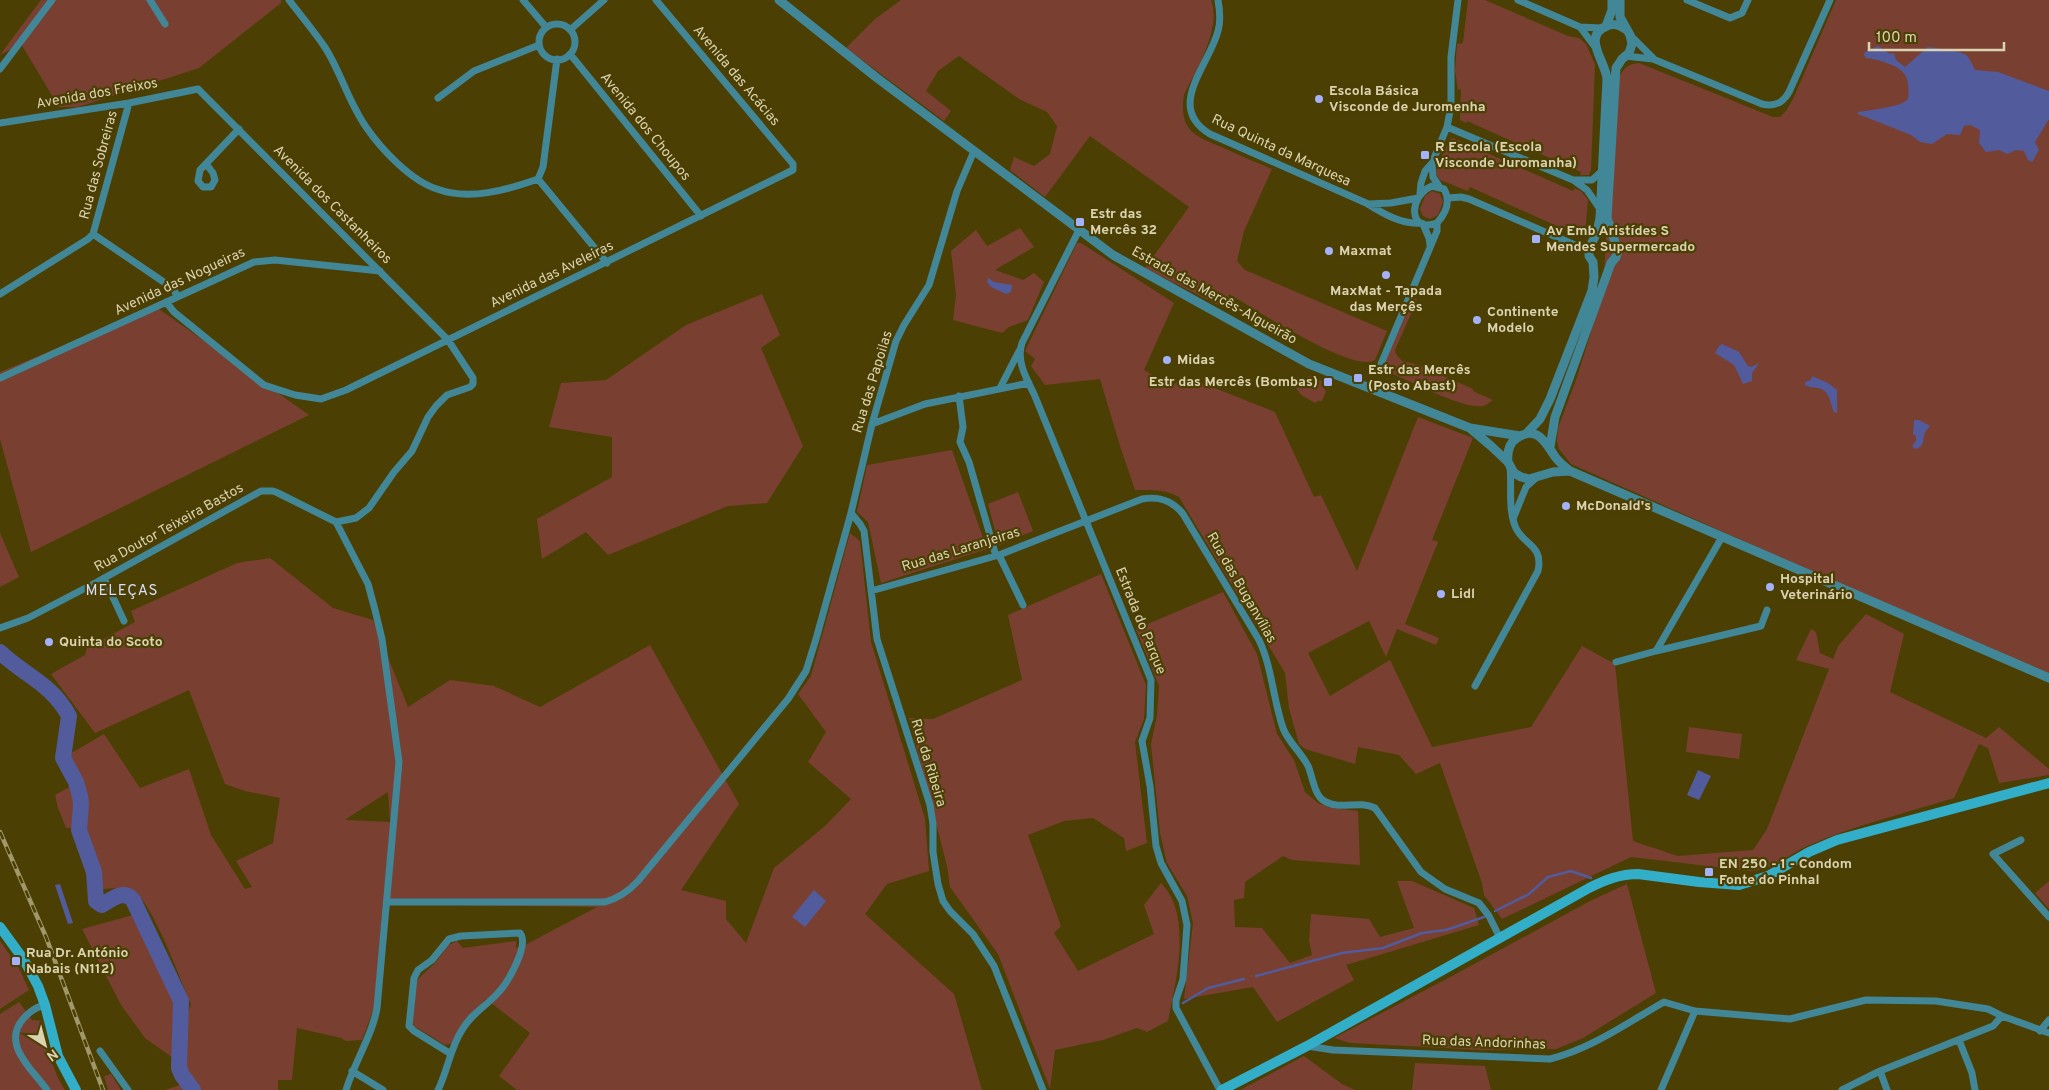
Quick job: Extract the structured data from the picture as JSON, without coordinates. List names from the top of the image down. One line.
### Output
{"streets":{"street":["Avenida das Acácias","Avenida dos Freixos","Avenida dos Choupos","Rua Quinta da Marquesa","Rua das Sobreiras","Avenida dos Castanheiros","Avenida das Aveleiras","Avenida das Nogueiras","Estrada das Mercês-Algueirão","Rua das Papoilas","Rua Doutor Teixeira Bastos","Rua das Laranjeiras","Rua das Buganvílias","Estrada do Parque","Rua da Ribeira","Rua das Andorinhas"]},"crossings":[["Avenida das Acácias","Avenida das Aveleiras"],["Avenida dos Freixos","Rua das Sobreiras"],["Avenida dos Freixos","Avenida dos Castanheiros"],["Avenida dos Choupos","Avenida das Aveleiras"],["Avenida dos Castanheiros","Avenida das Aveleiras"],["Avenida dos Castanheiros","Avenida das Nogueiras"],["Avenida das Aveleiras","Avenida das Nogueiras"],["Estrada das Mercês-Algueirão","Rua das Papoilas"],["Rua das Papoilas","Rua da Ribeira"],["Rua das Laranjeiras","Rua das Buganvílias"],["Rua das Laranjeiras","Estrada do Parque"],["Rua das Laranjeiras","Rua da Ribeira"],["Rua das Buganvílias","Estrada do Parque"]],"districts":["MELEÇAS"],"places":{"other":["Escola Básica Visconde de Juromenha","Maxmat","MaxMat - Tapada das Merçês","Continente Modelo","Midas","McDonald's","Hospital Veterinário","Lidl","Quinta do Scoto"],"transit":["R Escola (Escola Visconde Juromanha)","Estr das Mercês 32","Av Emb Aristídes S Mendes Supermercado","Estr das Mercês (Posto Abast)","Estr das Mercês (Bombas)","EN 250 - 1 - Condom Fonte do Pinhal","Rua Dr. António Nabais (N112)"]},"scale_bar":"100 m","north":"bottom right"}
